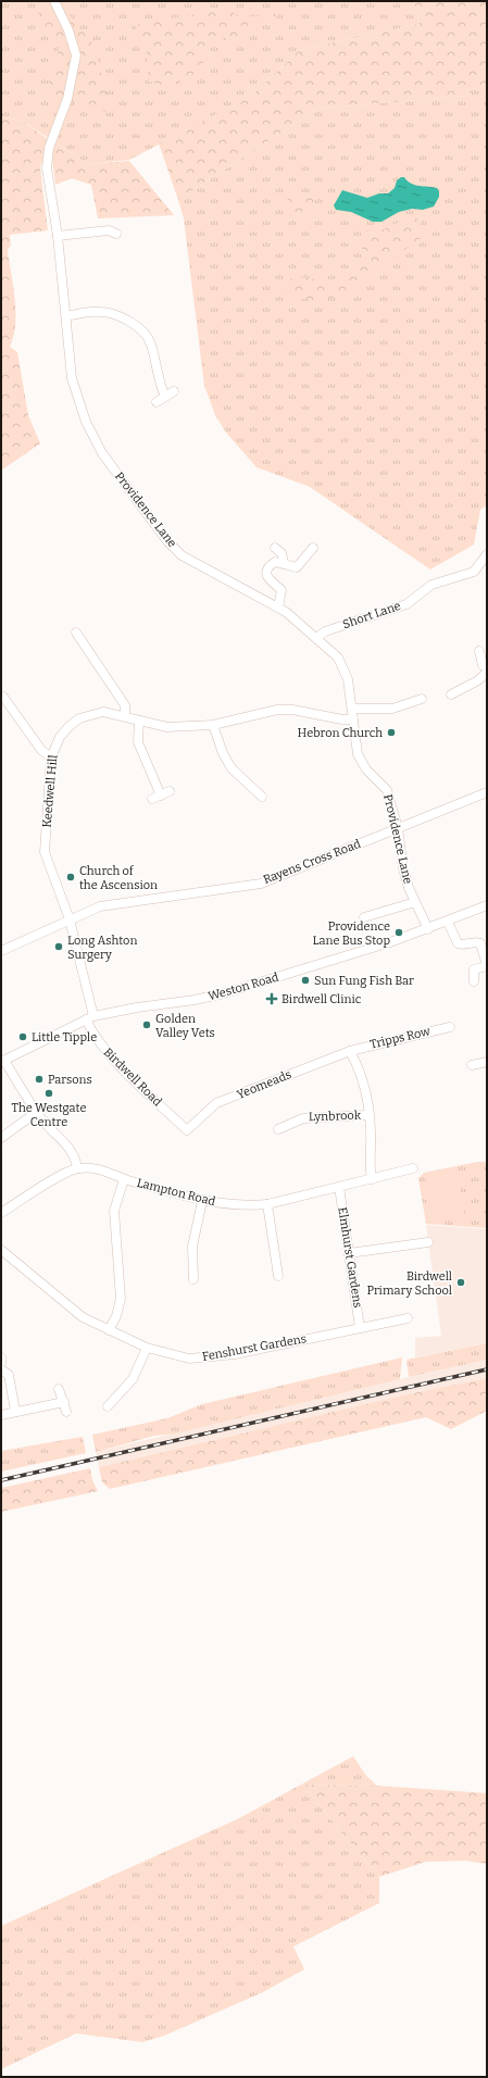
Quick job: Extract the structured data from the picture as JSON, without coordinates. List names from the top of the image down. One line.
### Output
{"streets":{"street":["Providence Lane","Short Lane","Keedwell Hill","Rayens Cross Road","Weston Road","Tripps Row","Birdwell Road","Yeomeads","Lynbrook","Lampton Road","Elmhurst Gardens","Fenshurst Gardens"]},"crossings":[["Providence Lane","Short Lane"],["Providence Lane","Keedwell Hill"],["Providence Lane","Rayens Cross Road"],["Providence Lane","Weston Road"],["Keedwell Hill","Rayens Cross Road"],["Keedwell Hill","Weston Road"],["Keedwell Hill","Birdwell Road"],["Weston Road","Birdwell Road"],["Tripps Row","Yeomeads"],["Tripps Row","Lynbrook"],["Birdwell Road","Yeomeads"],["Yeomeads","Lynbrook"],["Lynbrook","Lampton Road"],["Lampton Road","Elmhurst Gardens"],["Elmhurst Gardens","Fenshurst Gardens"]],"places":{"other":["Hebron Church","Church of the Ascension","Providence Lane Bus Stop","Long Ashton Surgery","Sun Fung Fish Bar","Golden Valley Vets","Little Tipple","Parsons","The Westgate Centre","Birdwell Primary School"],"health":["Birdwell Clinic"]}}
